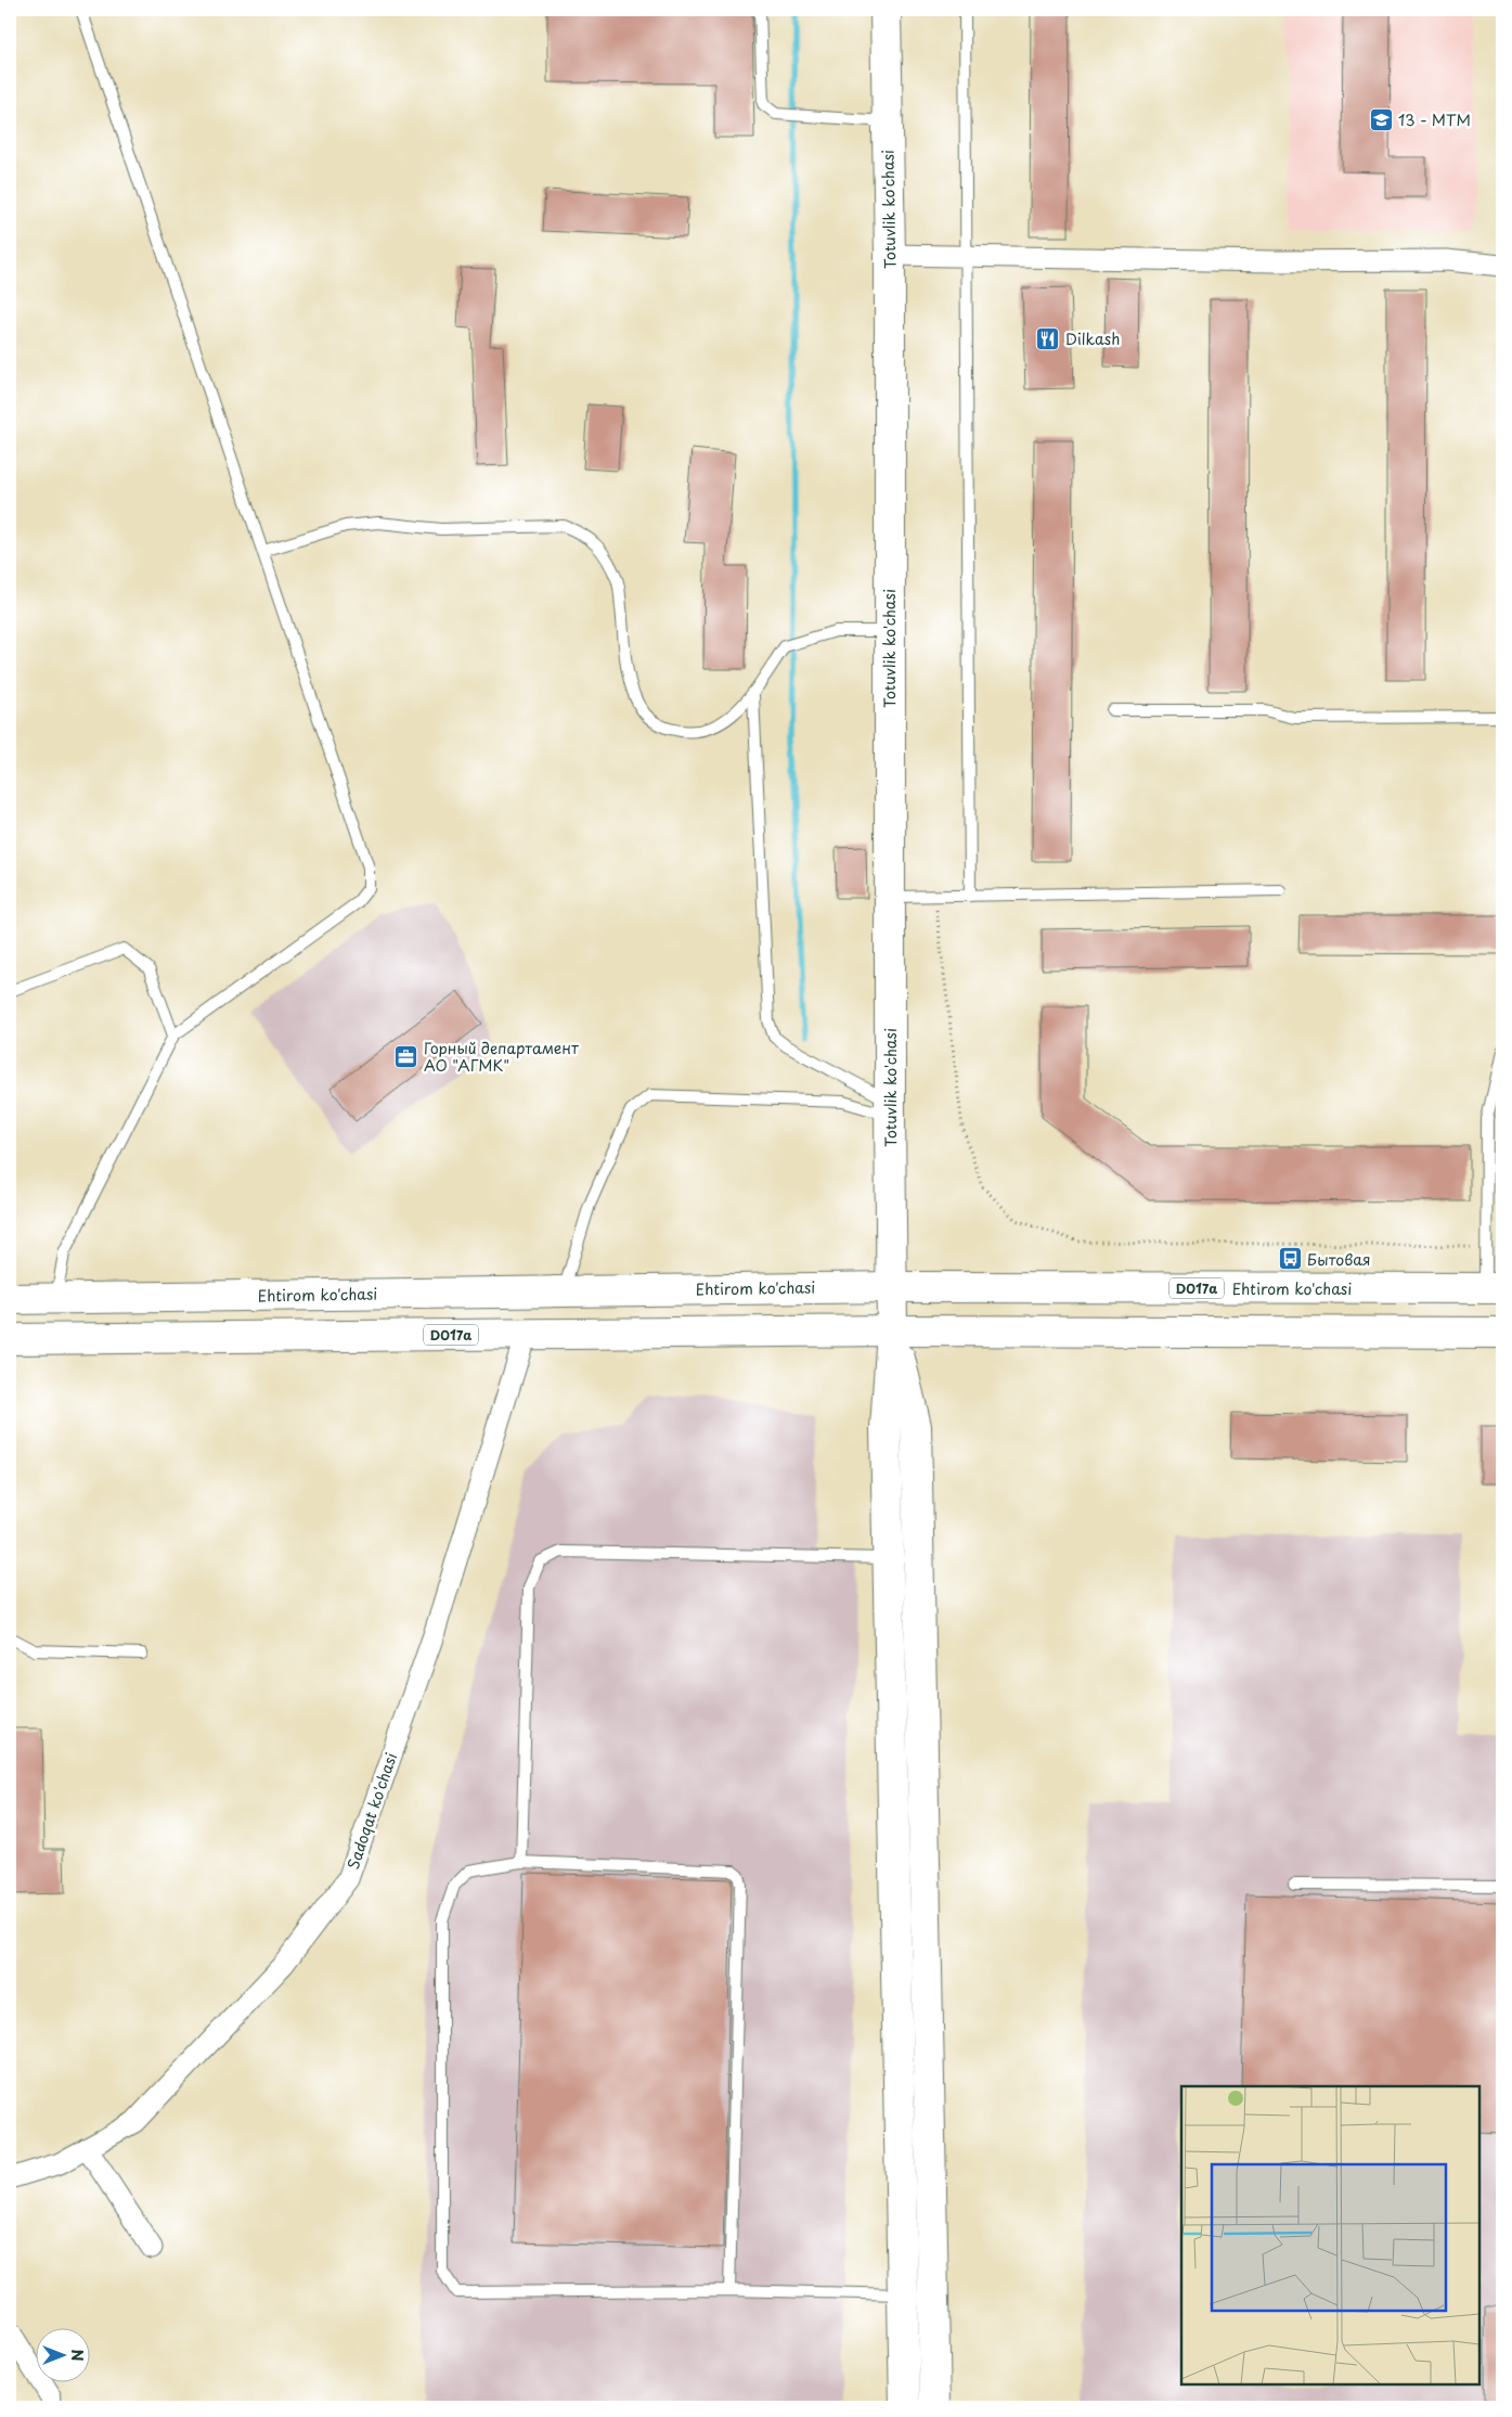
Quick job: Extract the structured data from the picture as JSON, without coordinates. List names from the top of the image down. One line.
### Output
{"streets":{"main road":["Totuvlik ko'chasi","Ehtirom ko'chasi","D017a"],"street":["Sadoqat ko'chasi"]},"crossings":[["Totuvlik ko'chasi","Ehtirom ko'chasi"],["Totuvlik ko'chasi","D017a"],["D017a","Sadoqat ko'chasi"]],"places":{"school or university":["13 - MTM"],"restaurant":["Dilkash"],"office":["Горный департамент АО \"АГМК\""],"bus stop":["Бытовая"]},"north":"right"}
